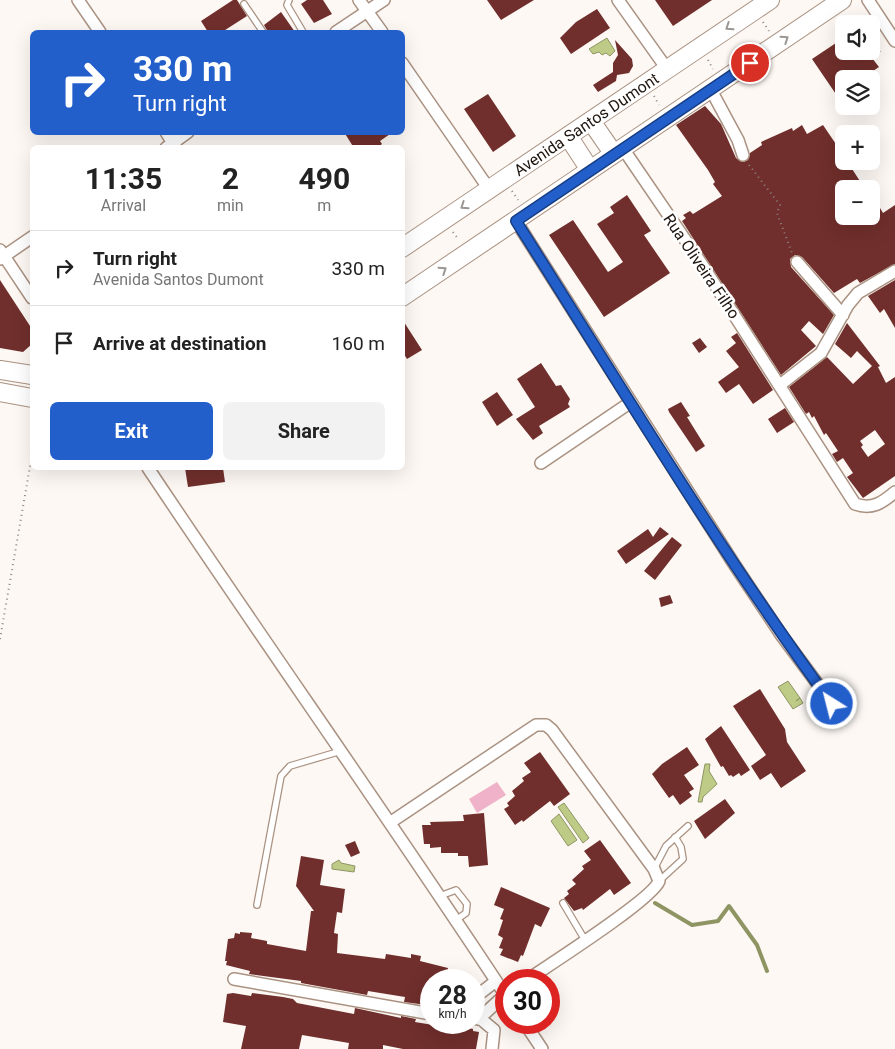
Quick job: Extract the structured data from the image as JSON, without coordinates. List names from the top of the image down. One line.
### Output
{"streets":{"main road":["Avenida Santos Dumont"],"street":["Rua Oliveira Filho"]},"page":{"map_buttons":["+","−"],"turn":["330 m","Turn right"],"eta":["11:35","Arrival","2","min","490","m"],"list":[{"name":"Turn right","note":"Avenida Santos Dumont","value":"330 m"},{"name":"Arrive at destination","value":"160 m"}],"buttons":["Exit","Share"],"speed":"28 km/h","limit":"30"}}
